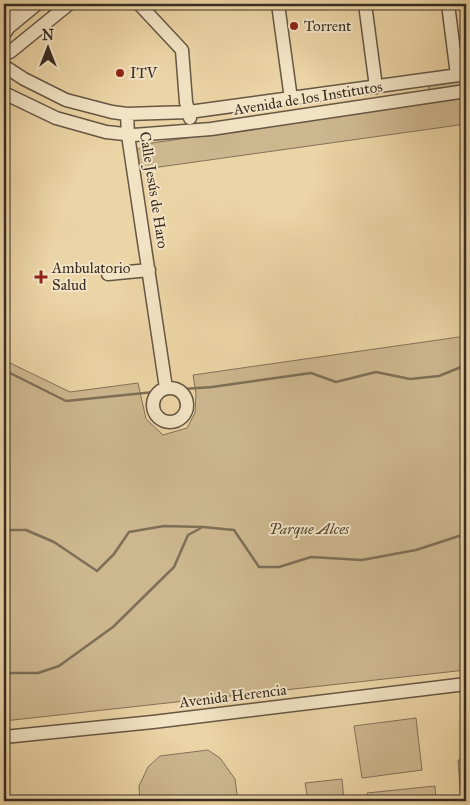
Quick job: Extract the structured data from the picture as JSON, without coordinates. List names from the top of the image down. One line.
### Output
{"streets":{"street":["Avenida de los Institutos","Calle Jesús de Haro","Avenida Herencia"]},"crossings":[["Avenida de los Institutos","Calle Jesús de Haro"]],"parks":["Parque Alces"],"places":{"other":["Torrent","ITV"],"health":["Ambulatorio Salud"]},"north":"top"}
